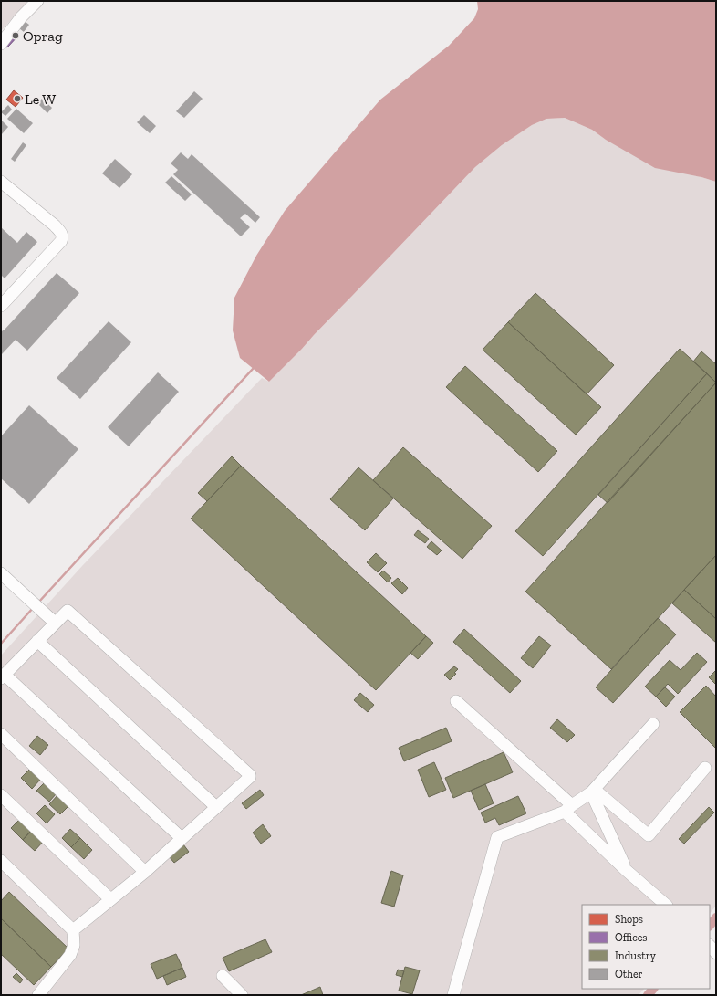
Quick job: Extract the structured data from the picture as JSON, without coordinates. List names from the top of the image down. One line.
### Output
{"places":["Oprag","Le W"],"legend":["Shops","Offices","Industry","Other"]}
